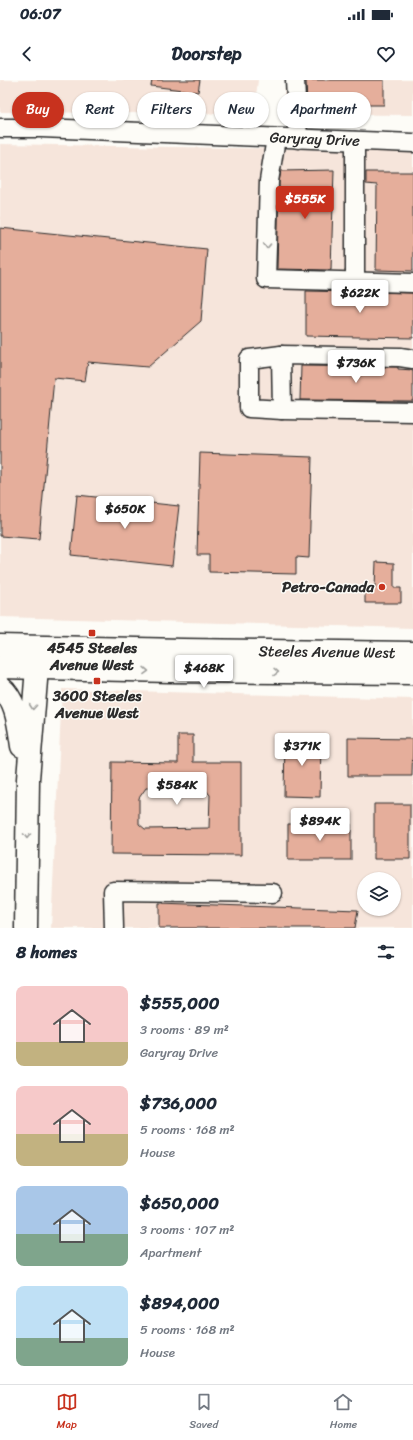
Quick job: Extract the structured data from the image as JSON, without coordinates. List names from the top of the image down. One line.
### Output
{"streets":{"main road":["Steeles Avenue West"],"street":["Garyray Drive"]},"places":{"other":["Petro-Canada"],"transit":["4545 Steeles Avenue West","3600 Steeles Avenue West"]},"page":{"status":"06:07","header":"Doorstep","chip":["Buy","Rent","Filters","New","Apartment"],"price":["$555K","$622K","$736K","$650K","$468K","$371K","$584K","$894K"],"heading":"8 homes","list":[{"name":"$555,000","note":"3 rooms · 89 m² · Garyray Drive"},{"name":"$736,000","note":"5 rooms · 168 m² · House"},{"name":"$650,000","note":"3 rooms · 107 m² · Apartment"},{"name":"$894,000","note":"5 rooms · 168 m² · House"}],"tabs":["Map","Saved","Home"]}}
